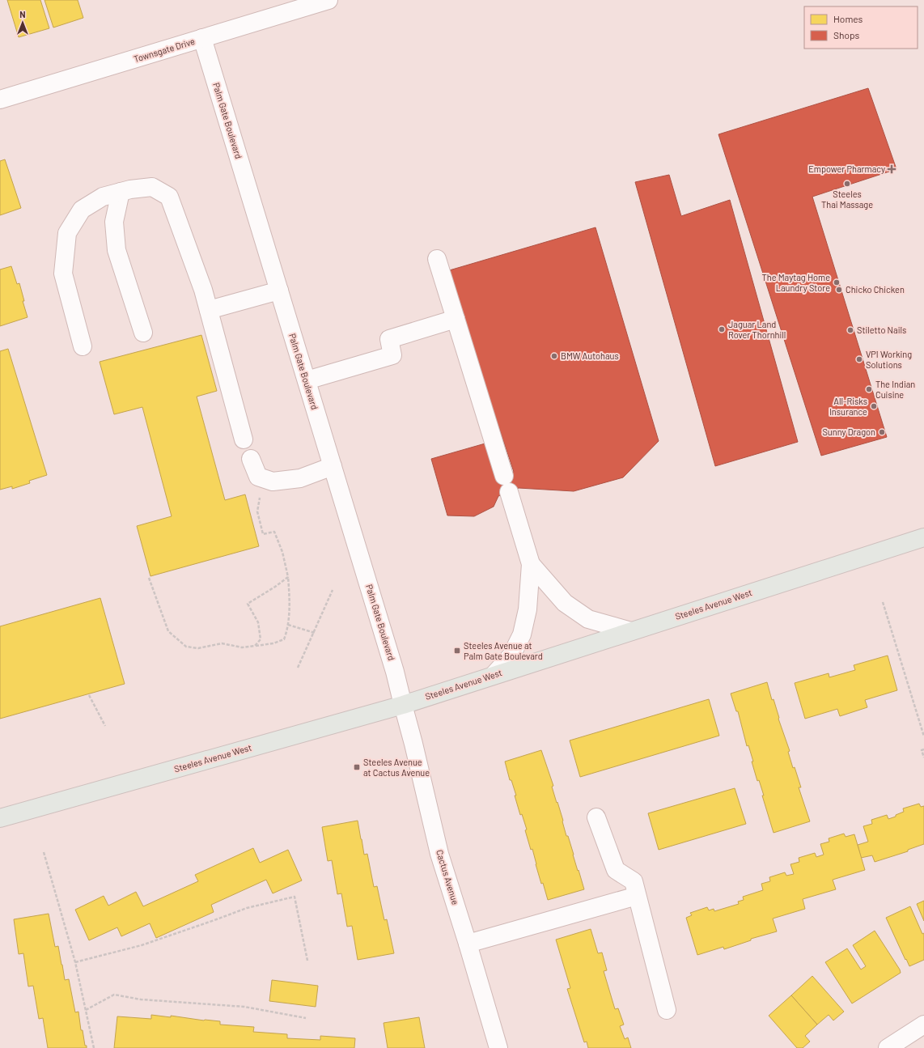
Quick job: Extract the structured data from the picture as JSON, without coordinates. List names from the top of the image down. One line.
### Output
{"streets":{"main road":["Steeles Avenue West"],"street":["Townsgate Drive","Palm Gate Boulevard","Cactus Avenue"]},"crossings":[["Townsgate Drive","Palm Gate Boulevard"],["Palm Gate Boulevard","Steeles Avenue West"],["Palm Gate Boulevard","Cactus Avenue"],["Steeles Avenue West","Cactus Avenue"]],"places":{"health":["Empower Pharmacy"],"other":["Steeles Thai Massage","The Maytag Home Laundry Store","Chicko Chicken","Jaguar Land Rover Thornhill","Stiletto Nails","BMW Autohaus","VPI Working Solutions","The Indian Cuisine","All-Risks Insurance","Sunny Dragon"],"transit":["Steeles Avenue at Palm Gate Boulevard","Steeles Avenue at Cactus Avenue"]},"legend":["Homes","Shops"],"north":"top"}
